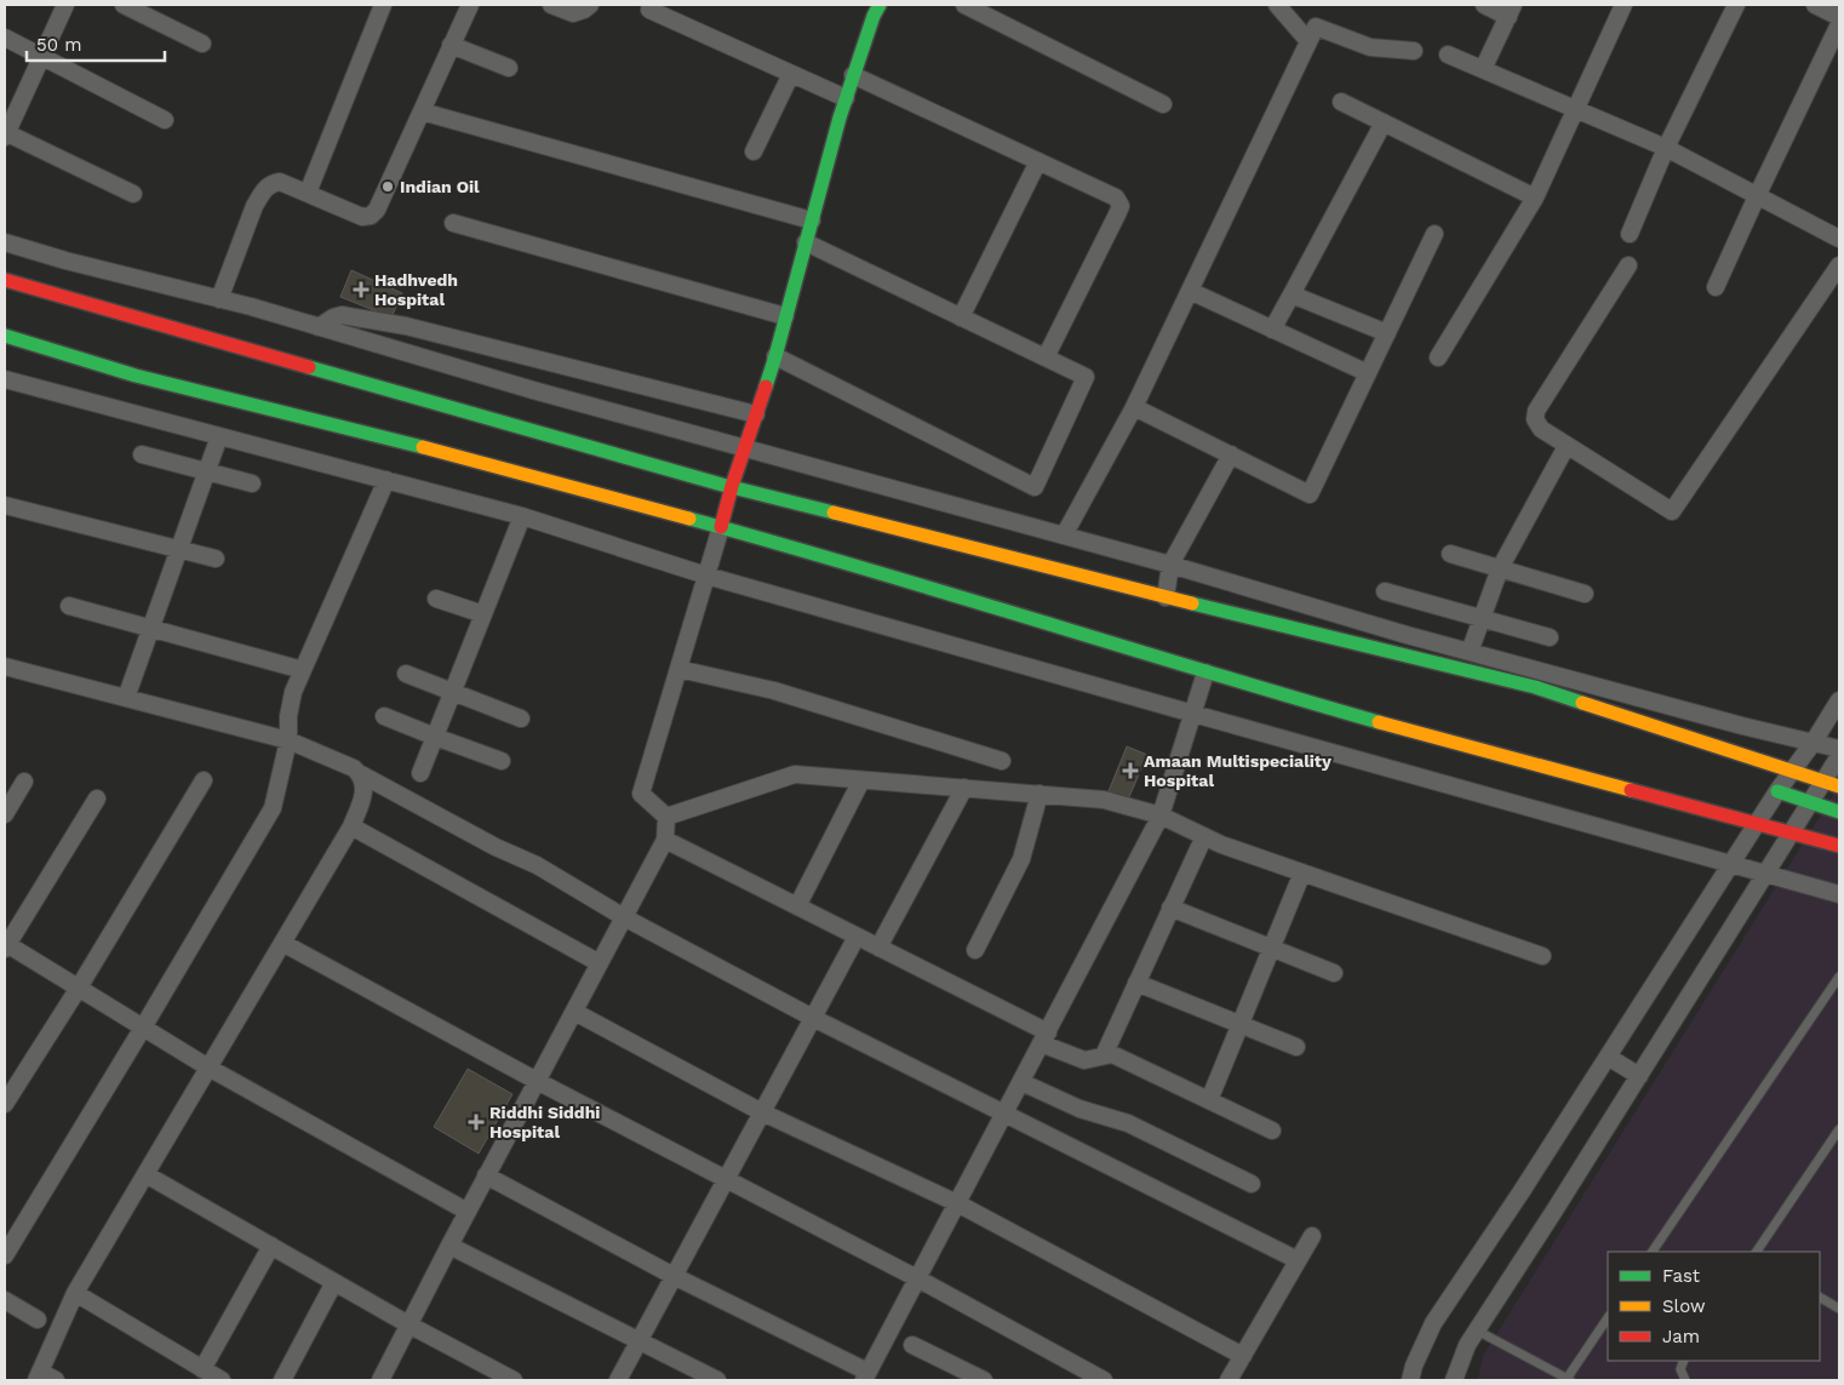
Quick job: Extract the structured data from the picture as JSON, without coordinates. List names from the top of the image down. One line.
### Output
{"places":{"other":["Indian Oil"],"health":["Hadhvedh Hospital","Amaan Multispeciality Hospital","Riddhi Siddhi Hospital"]},"legend":["Fast","Slow","Jam"],"scale_bar":"50 m"}
